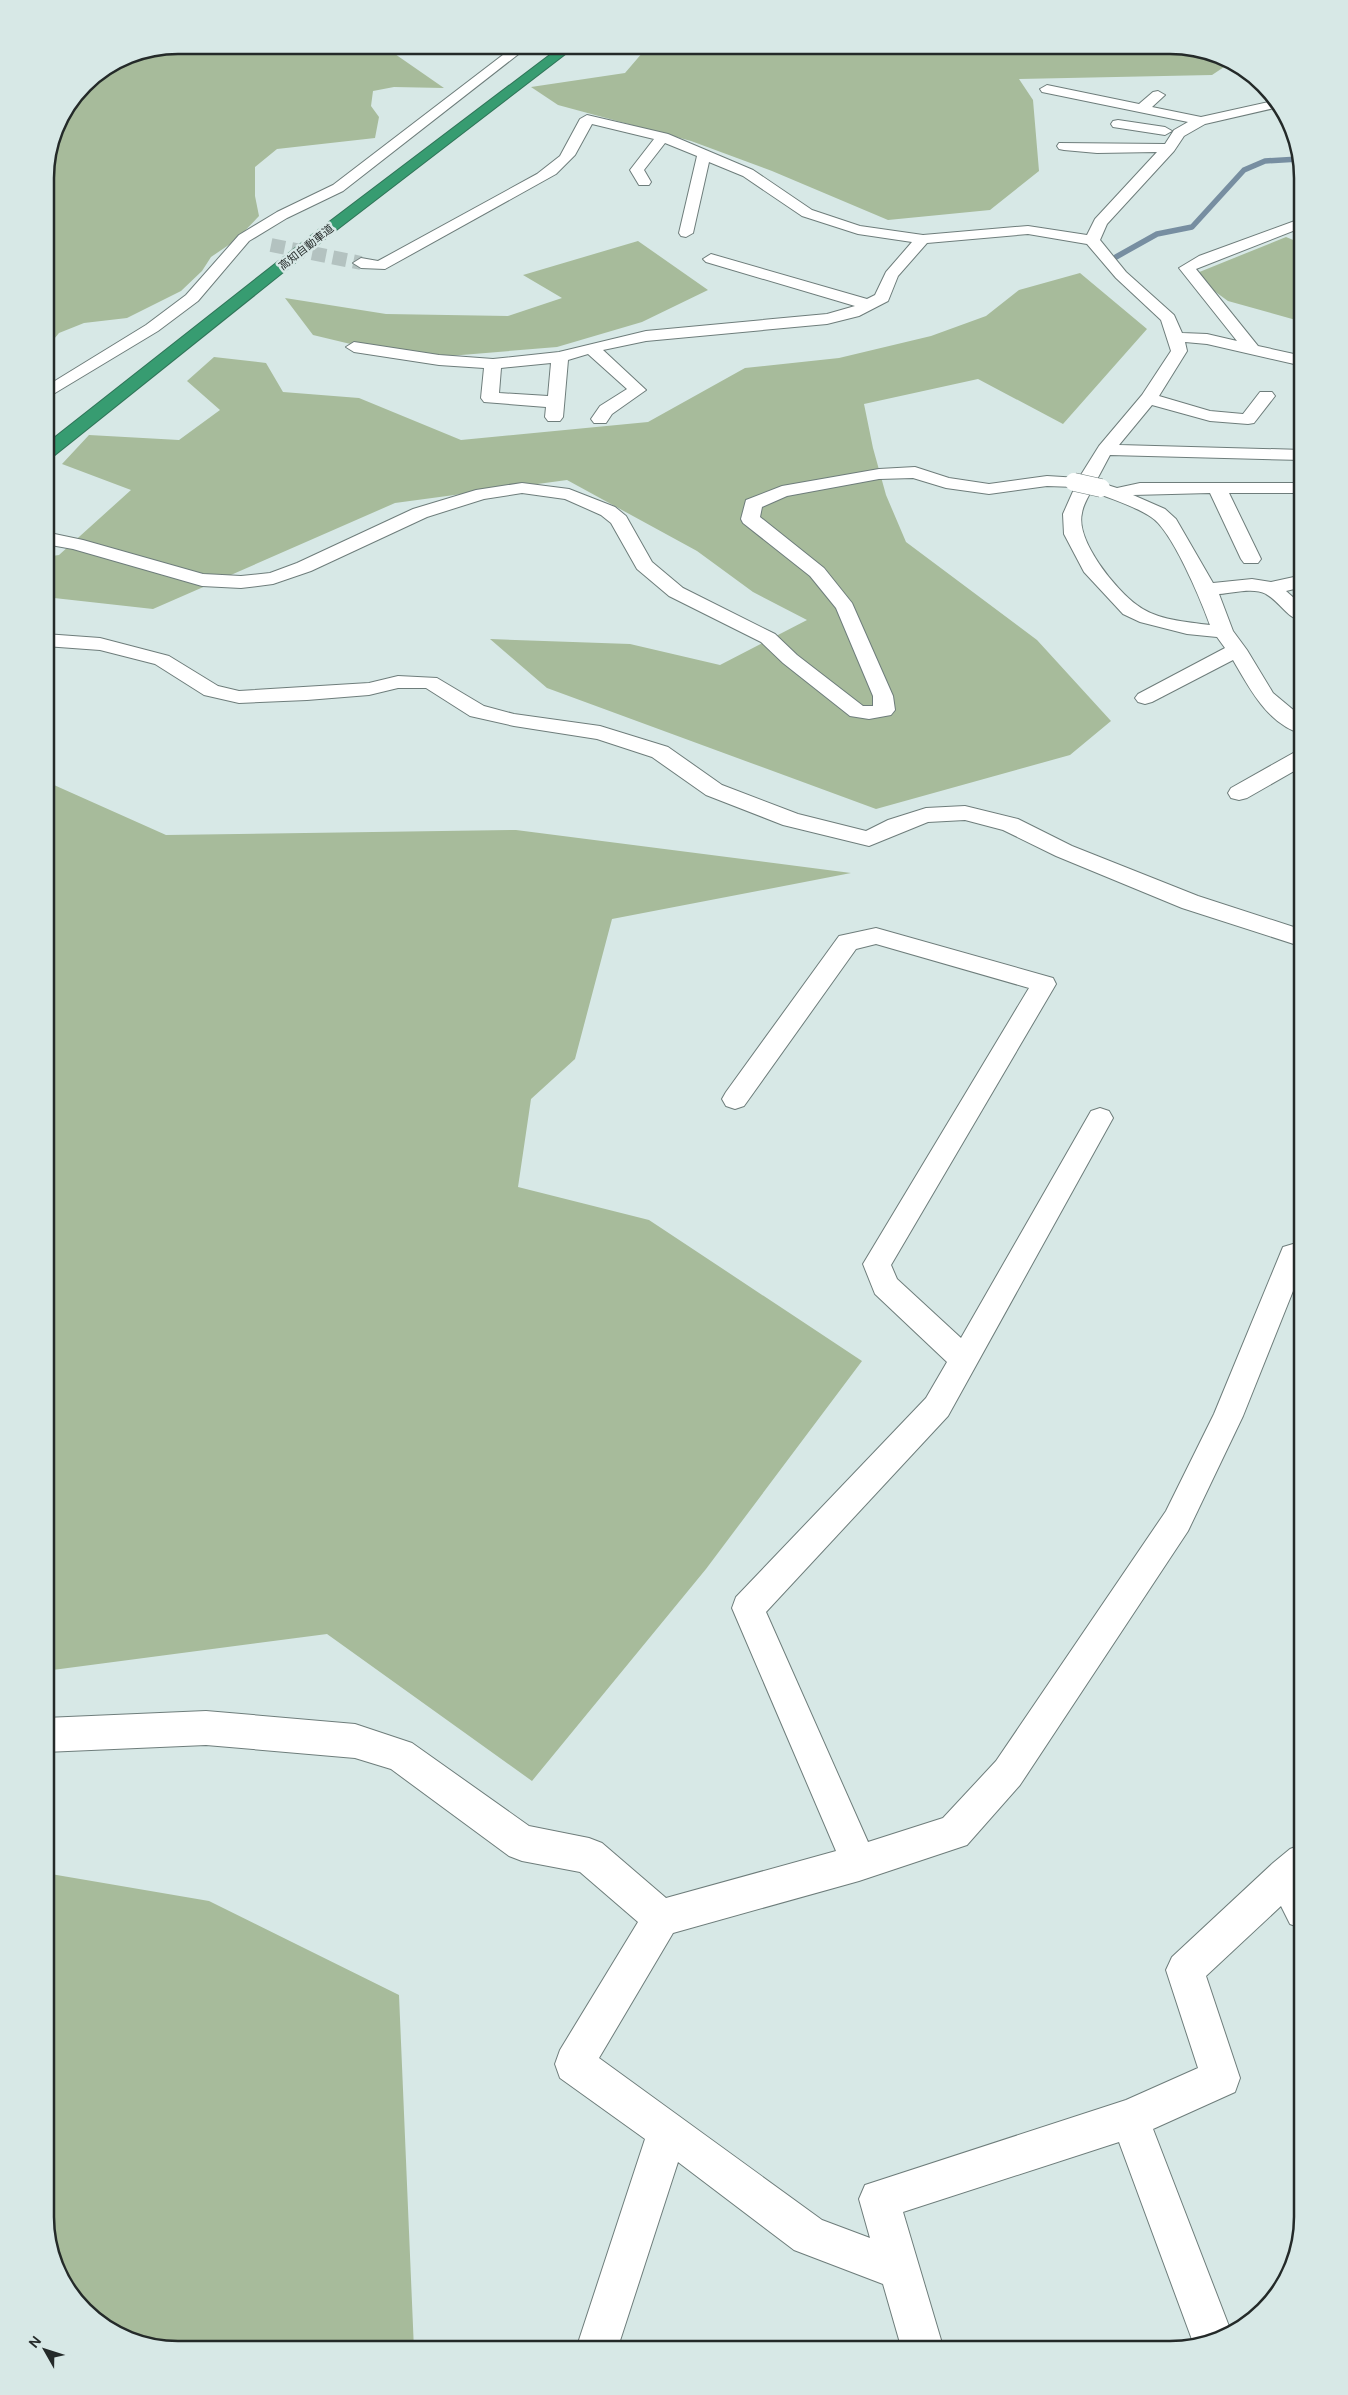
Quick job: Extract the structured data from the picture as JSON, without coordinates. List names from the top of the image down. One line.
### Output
{"streets":{"highway":["高知自動車道"]},"north":"top left"}
